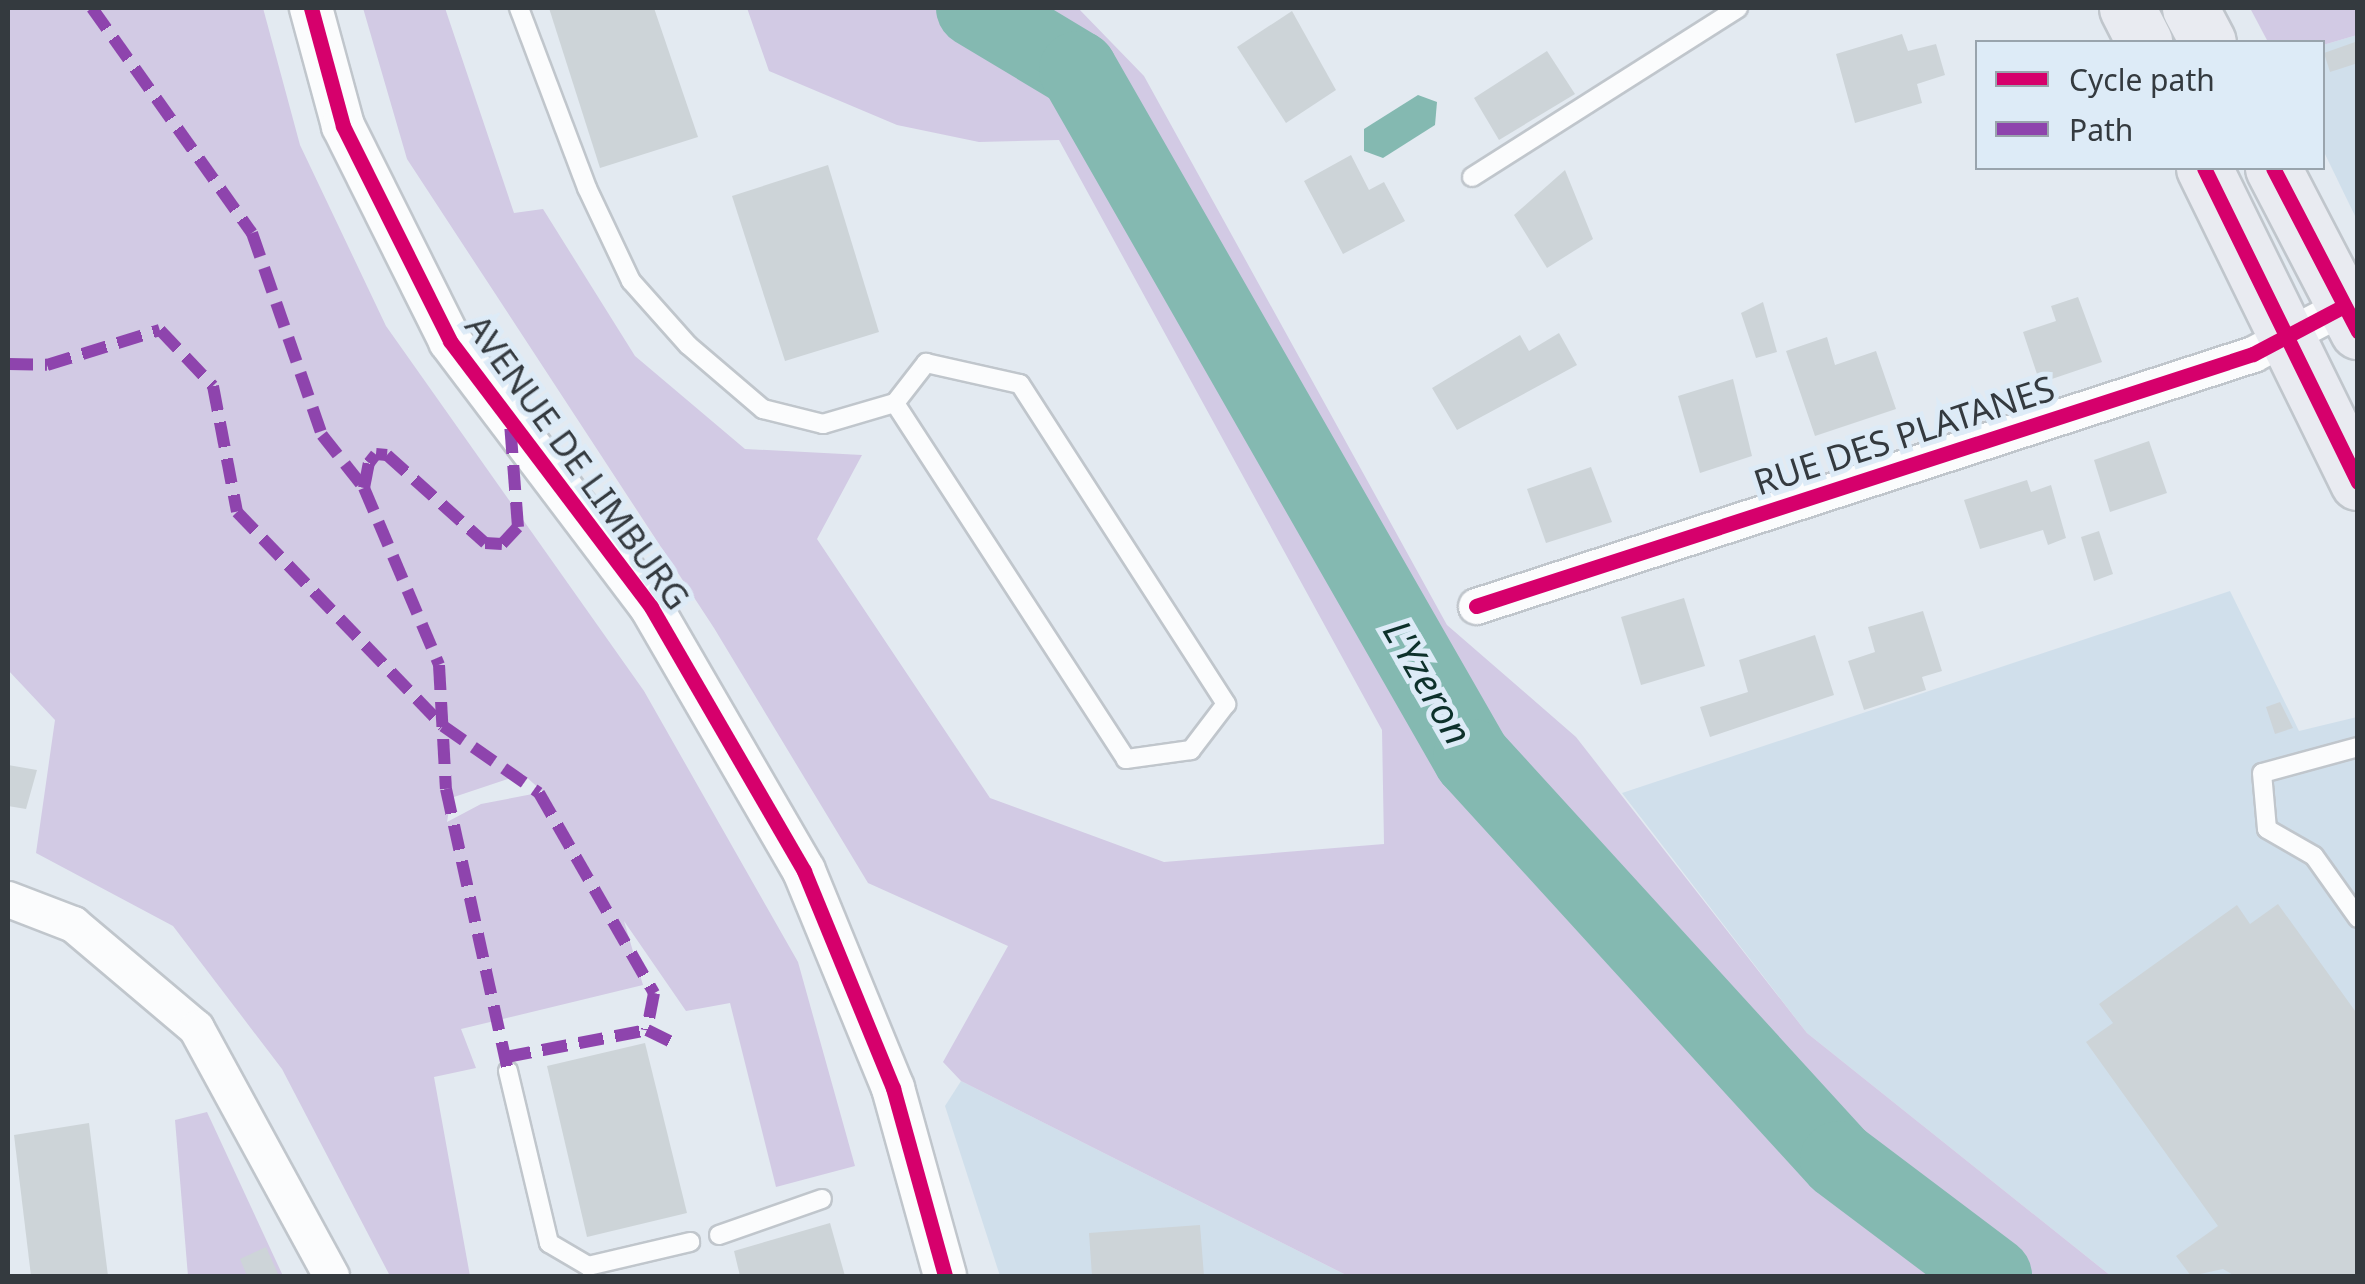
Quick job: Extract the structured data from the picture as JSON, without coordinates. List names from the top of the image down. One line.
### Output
{"streets":{"street":["RUE DES PLATANES","AVENUE DE LIMBURG"]},"water":["L'Yzeron"],"legend":["Cycle path","Path"]}
